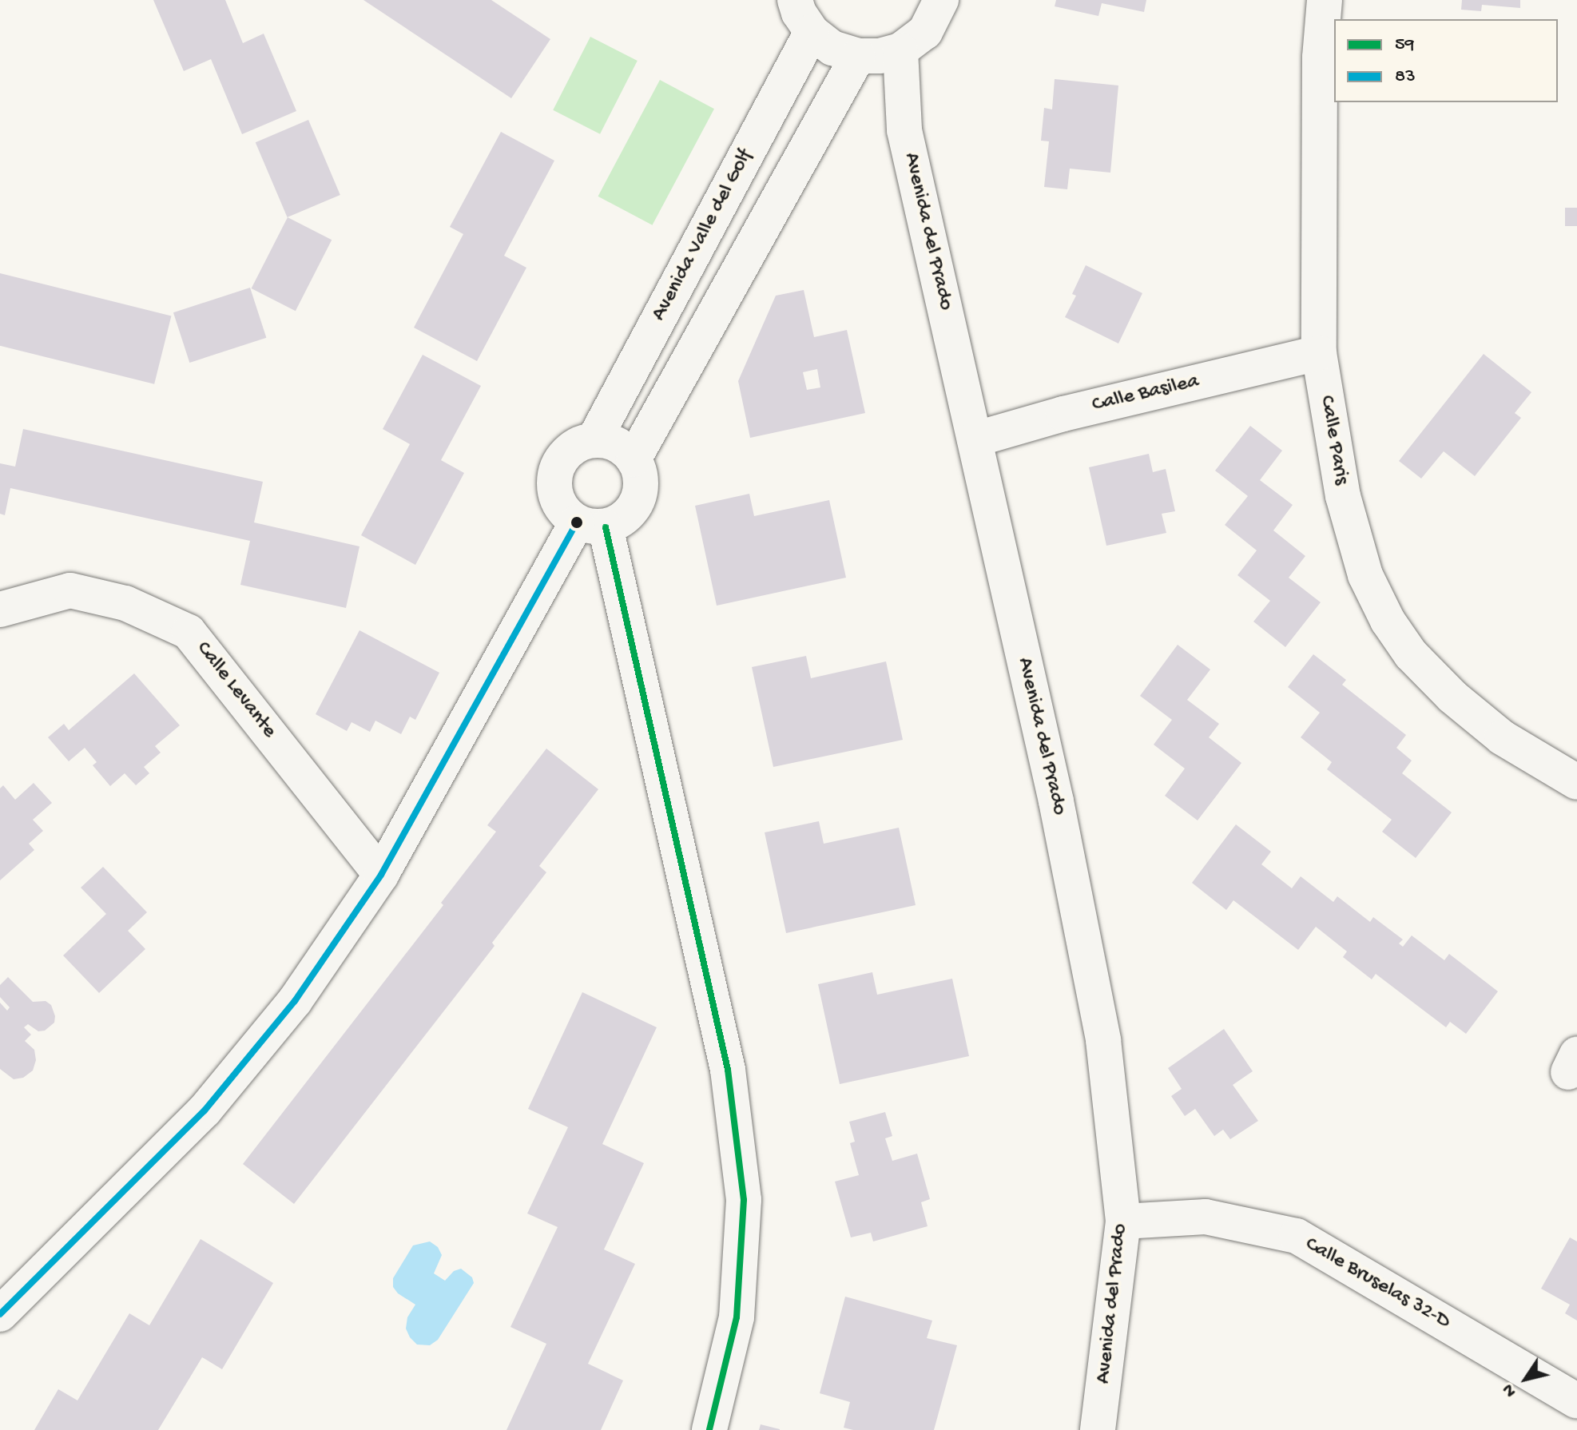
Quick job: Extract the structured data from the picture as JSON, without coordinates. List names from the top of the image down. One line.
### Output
{"streets":{"street":["Avenida del Prado","Avenida Valle del Golf","Calle Basilea","Calle Paris","Calle Levante","Calle Bruselas 32-D"]},"crossings":[["Avenida del Prado","Calle Basilea"],["Avenida del Prado","Calle Bruselas 32-D"],["Calle Basilea","Calle Paris"]],"lines":["transit line 83","transit line 59"],"legend":["59","83"],"north":"bottom left"}
